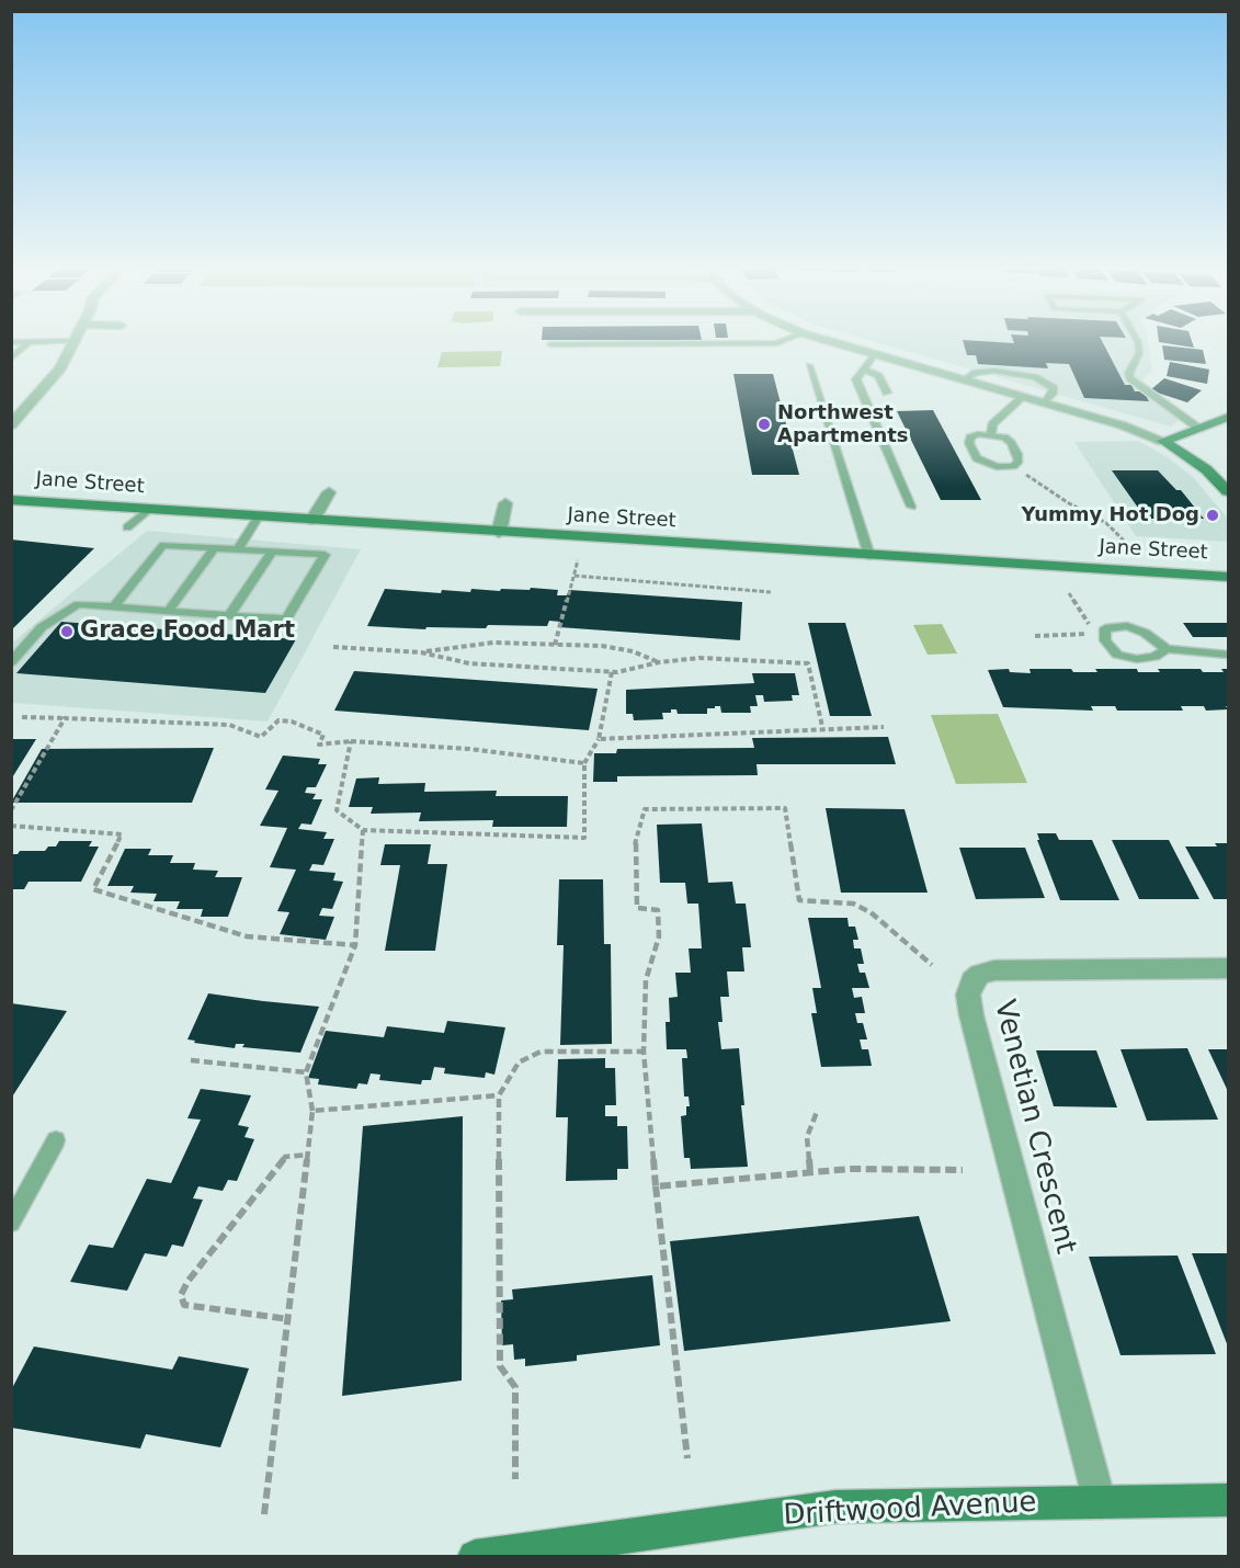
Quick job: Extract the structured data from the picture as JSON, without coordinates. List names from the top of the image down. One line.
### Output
{"streets":{"main road":["Jane Street","Driftwood Avenue"],"street":["Venetian Crescent"]},"crossings":[["Venetian Crescent","Driftwood Avenue"]],"places":["Northwest Apartments","Yummy Hot Dog","Grace Food Mart"]}
